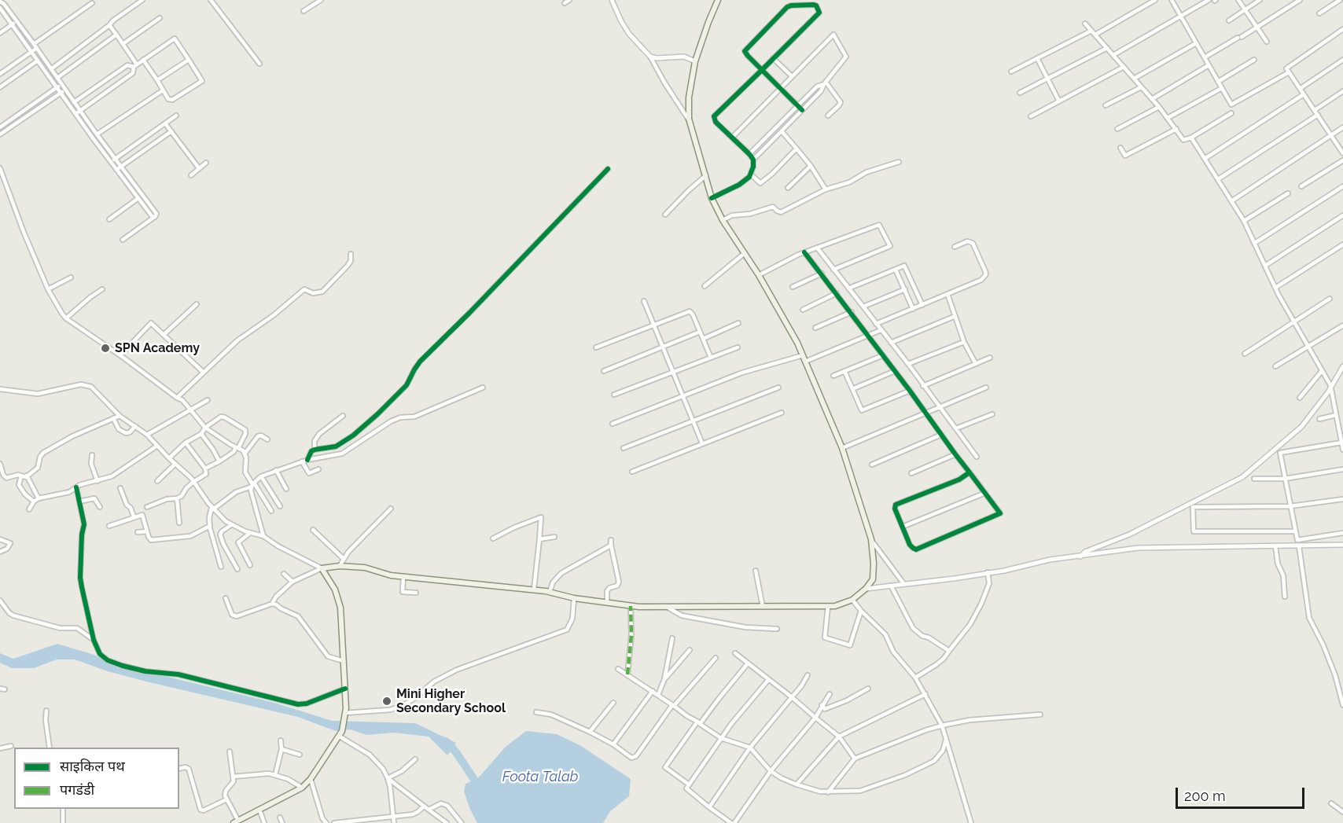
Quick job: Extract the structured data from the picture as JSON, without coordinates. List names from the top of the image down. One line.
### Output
{"water":["Foota Talab"],"places":["SPN Academy","Mini Higher Secondary School"],"legend":["साइकिल पथ","पगडंडी"],"scale_bar":"200 m"}
